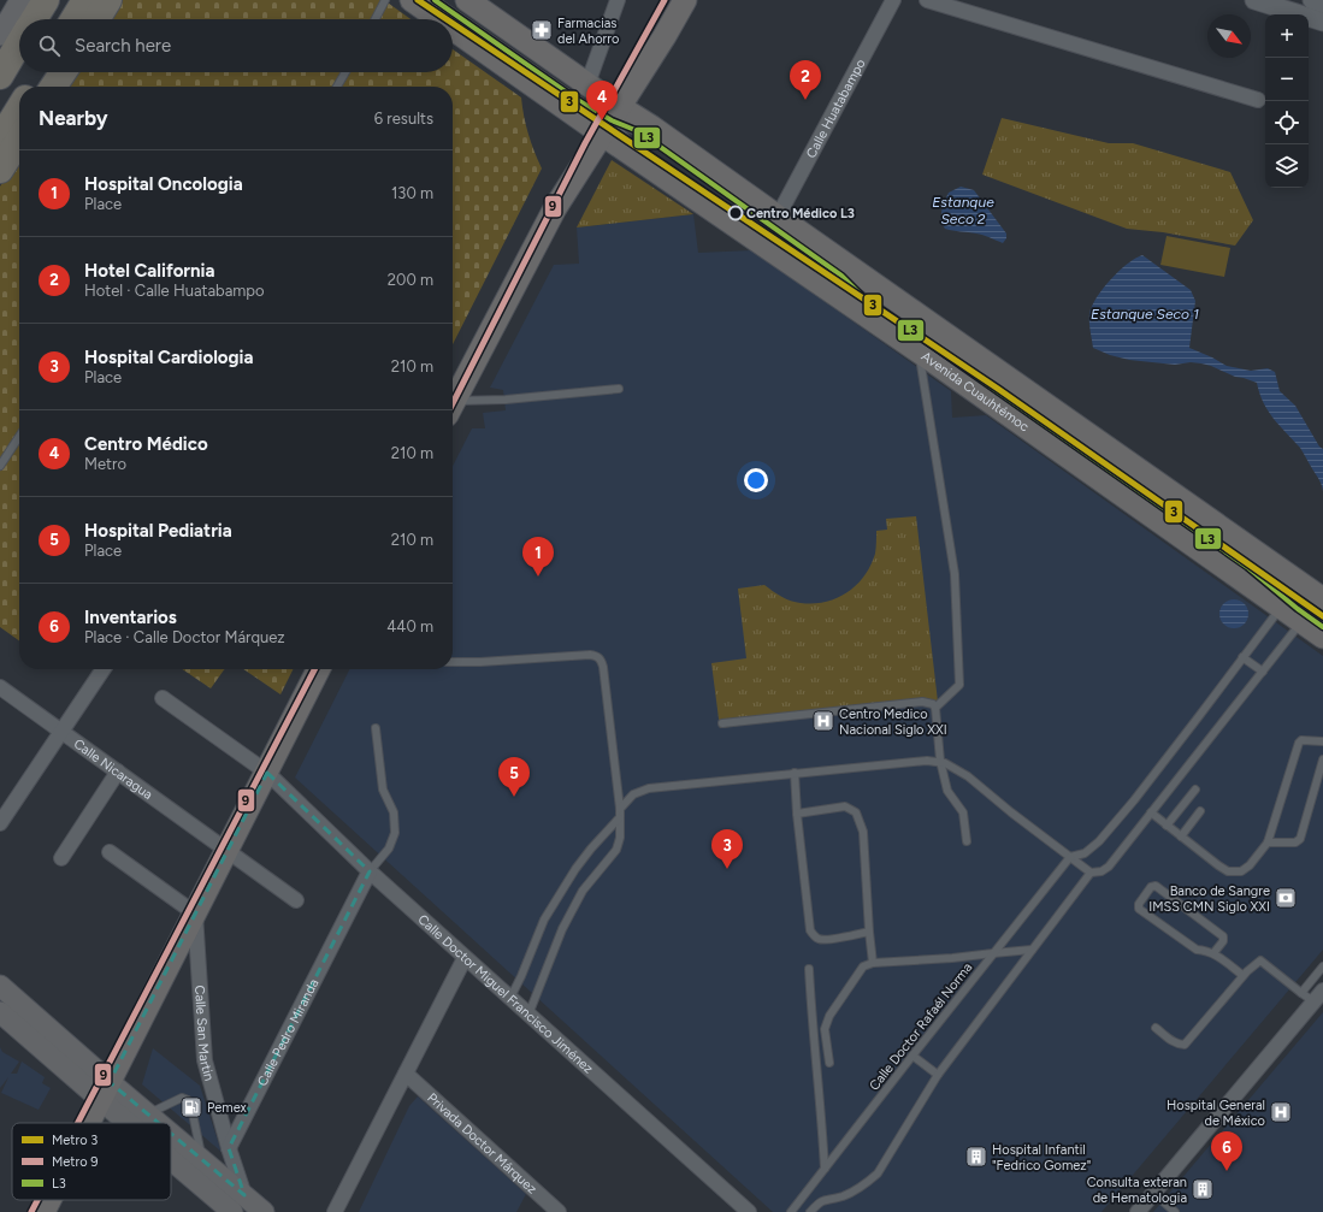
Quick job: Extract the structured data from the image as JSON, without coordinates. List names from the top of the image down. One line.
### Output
{"streets":{"main road":["Avenida Cuauhtémoc"],"street":["Calle Huatabampo","Calle Nicaragua","Calle Doctor Miguel Francisco Jiménez","Calle San Martin","Calle Pedro Miranda","Privada Doctor Márquez"],"lane":["Calle Doctor Rafaél Norma"]},"crossings":[["Calle Huatabampo","Avenida Cuauhtémoc"],["Calle Doctor Miguel Francisco Jiménez","Calle Pedro Miranda"],["Calle San Martin","Calle Pedro Miranda"]],"water":["Estanque Seco 2","Estanque Seco 1"],"places":{"pharmacy":["Farmacias del Ahorro"],"other":["Centro Médico L3"],"hospital":["Centro Medico Nacional Siglo XXI","Hospital General de México"],"bank":["Banco de Sangre IMSS CMN Siglo XXI"],"fuel station":["Pemex"],"building":["Hospital Infantil \"Fedrico Gomez\"","Consulta exteran de Hematologia"]},"lines":["metro line 3","metro line 9","transit line L3"],"legend":["Metro 3","Metro 9","L3"],"north":"bottom right","page":{"map_buttons":["+","−"],"search":"Search here","pins":["2","4","1","5","3","6"],"heading":["Nearby","6 results"],"list":[{"mark":"1","name":"Hospital Oncologia","note":"Place","value":"130 m"},{"mark":"2","name":"Hotel California","note":"Hotel · Calle Huatabampo","value":"200 m"},{"mark":"3","name":"Hospital Cardiologia","note":"Place","value":"210 m"},{"mark":"4","name":"Centro Médico","note":"Metro","value":"210 m"},{"mark":"5","name":"Hospital Pediatria","note":"Place","value":"210 m"},{"mark":"6","name":"Inventarios","note":"Place · Calle Doctor Márquez","value":"440 m"}]}}
